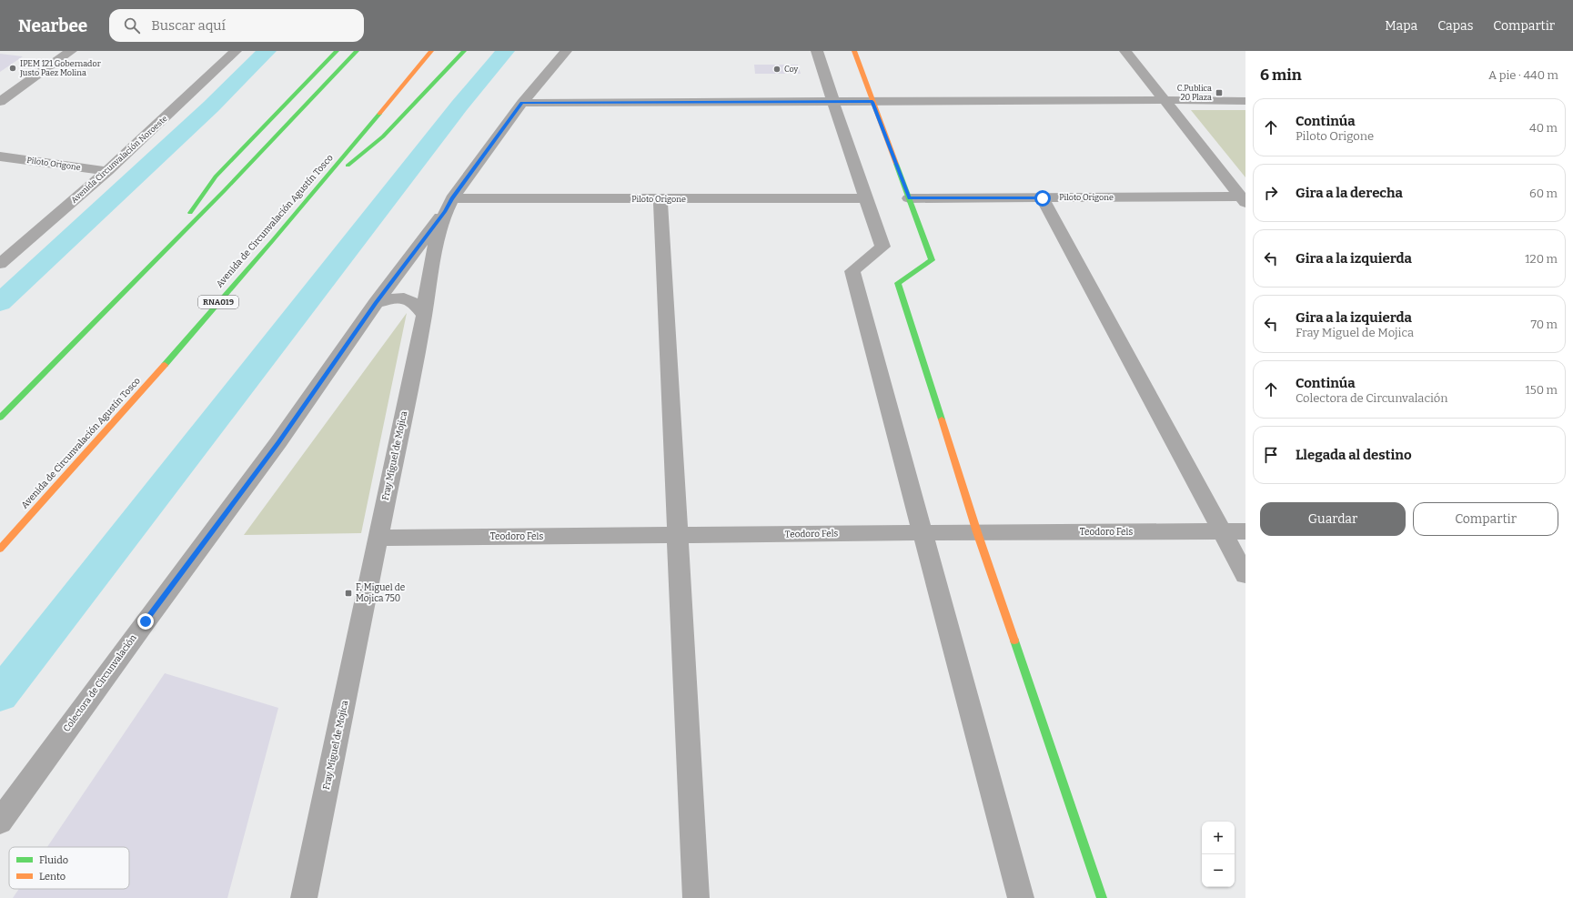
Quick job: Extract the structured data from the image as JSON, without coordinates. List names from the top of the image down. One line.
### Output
{"streets":{"main road":["Avenida de Circunvalación Agustín Tosco","RNA019"],"street":["Avenida Circunvalación Noroeste","Piloto Origone","Fray Miguel de Mojica","Teodoro Fels","Colectora de Circunvalación"]},"crossings":[["Avenida Circunvalación Noroeste","Piloto Origone"],["Piloto Origone","Fray Miguel de Mojica"],["Piloto Origone","Colectora de Circunvalación"],["Fray Miguel de Mojica","Teodoro Fels"],["Fray Miguel de Mojica","Colectora de Circunvalación"]],"places":{"other":["IPEM 121 Gobernador Justo Paez Molina","Coy"],"transit":["C.Publica 20 Plaza","F. Miguel de Mojica 750"]},"legend":["Fluido","Lento"],"page":{"header":"Nearbee","search":"Buscar aquí","nav":["Mapa","Capas","Compartir"],"heading":["6 min","A pie · 440 m"],"list":[["Continúa","Piloto Origone","40 m"],["Gira a la derecha","60 m"],["Gira a la izquierda","120 m"],["Gira a la izquierda","Fray Miguel de Mojica","70 m"],["Continúa","Colectora de Circunvalación","150 m"],"Llegada al destino"],"buttons":["Guardar","Compartir"],"map_buttons":["+","−"]}}
